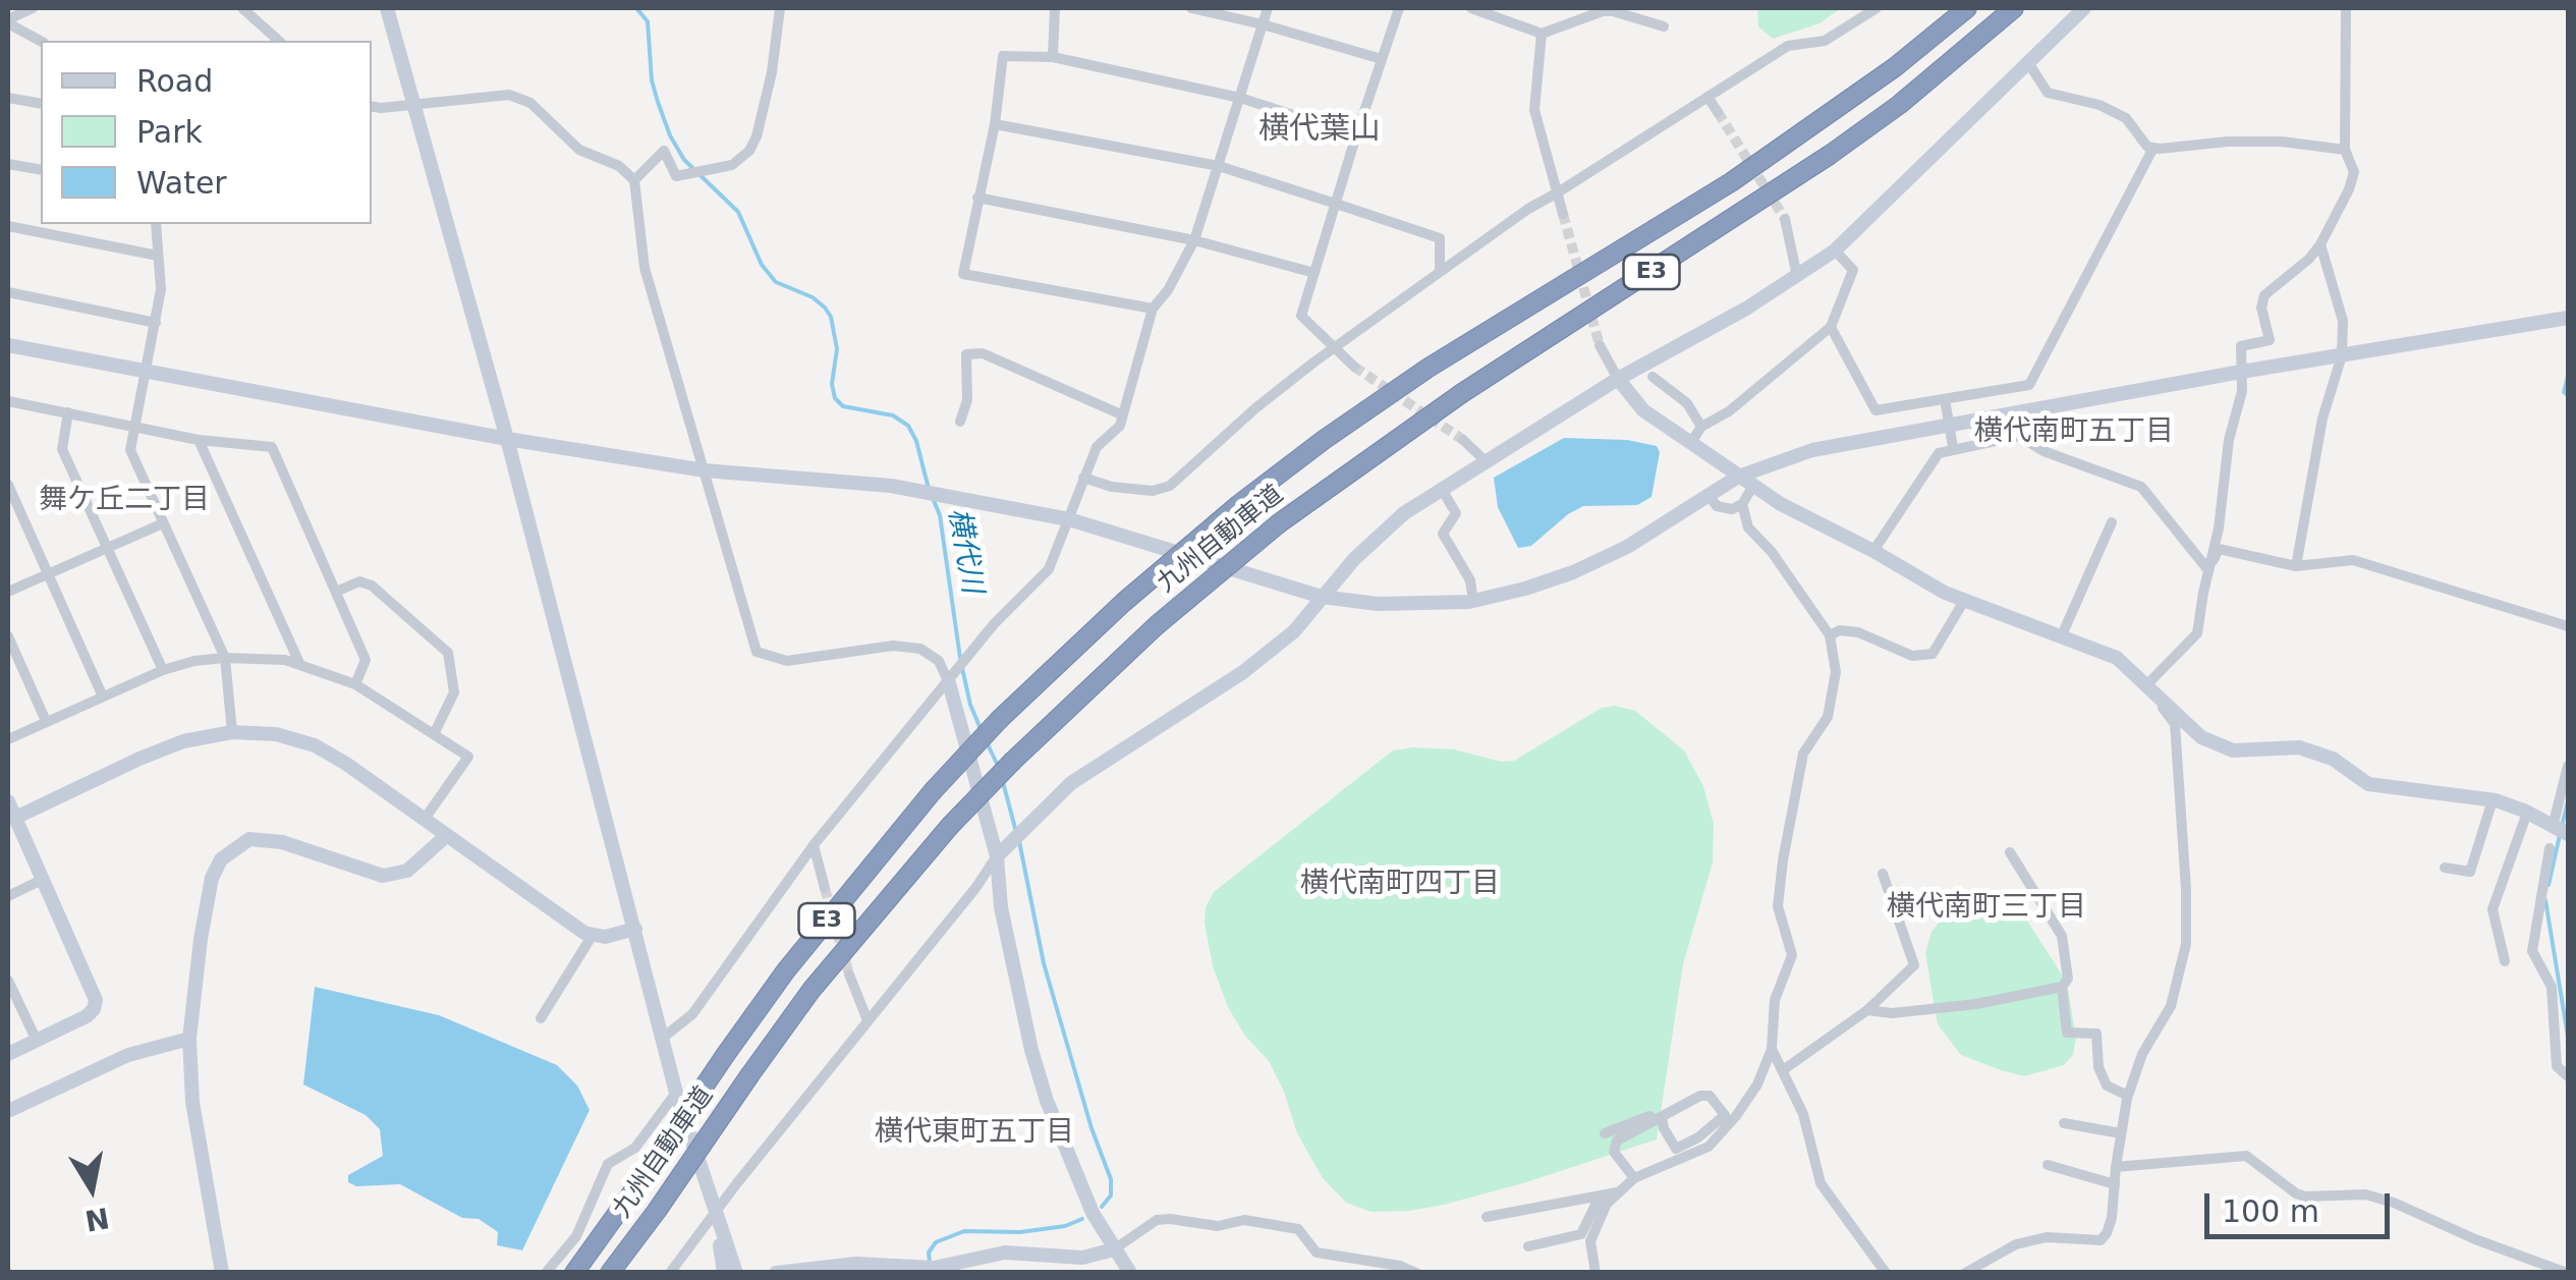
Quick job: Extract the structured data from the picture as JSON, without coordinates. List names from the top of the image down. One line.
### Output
{"streets":{"highway":["E3","九州自動車道"]},"districts":["横代葉山","横代南町五丁目","舞ケ丘二丁目","横代南町四丁目","横代南町三丁目","横代東町五丁目"],"water":["横代川"],"legend":["Road","Park","Water"],"scale_bar":"100 m","north":"bottom"}
